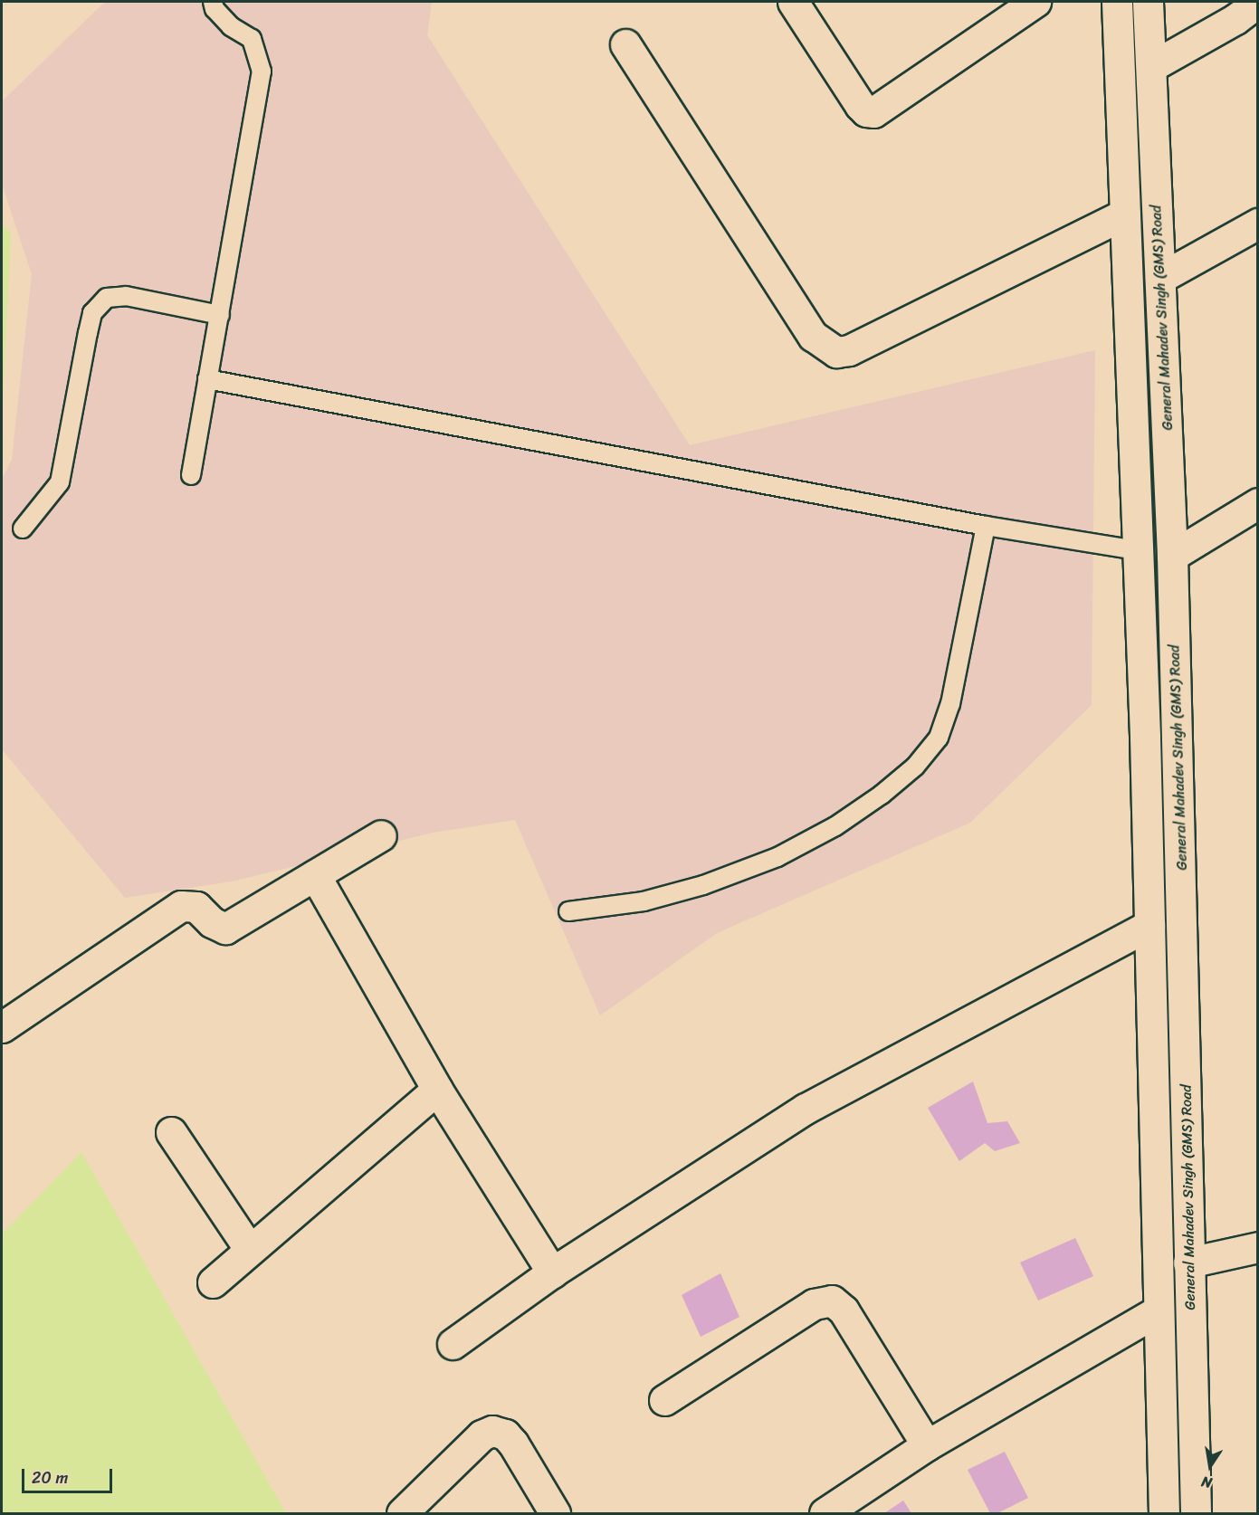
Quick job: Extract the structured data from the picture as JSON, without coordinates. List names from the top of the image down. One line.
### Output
{"streets":{"street":["General Mahadev Singh (GMS) Road"]},"scale_bar":"20 m","north":"bottom"}
